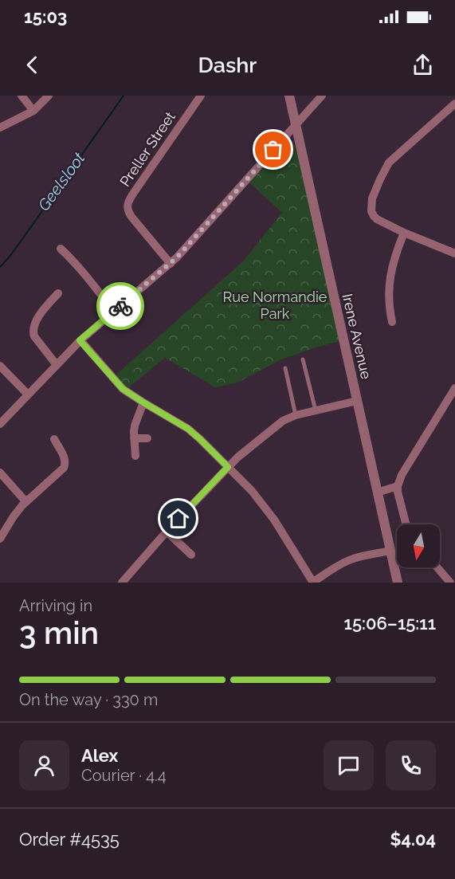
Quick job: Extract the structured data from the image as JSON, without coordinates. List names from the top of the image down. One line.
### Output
{"streets":{"street":["Preller Street","Irene Avenue"]},"water":["Geelsloot"],"parks":["Rue Normandie Park"],"north":"bottom","page":{"status":"15:03","header":"Dashr","heading":["3 min","Arriving in","15:06–15:11"],"panel":["Alex","Courier · 4.4","Order #4535","$4.04"],"bar":"On the way · 330 m"}}
